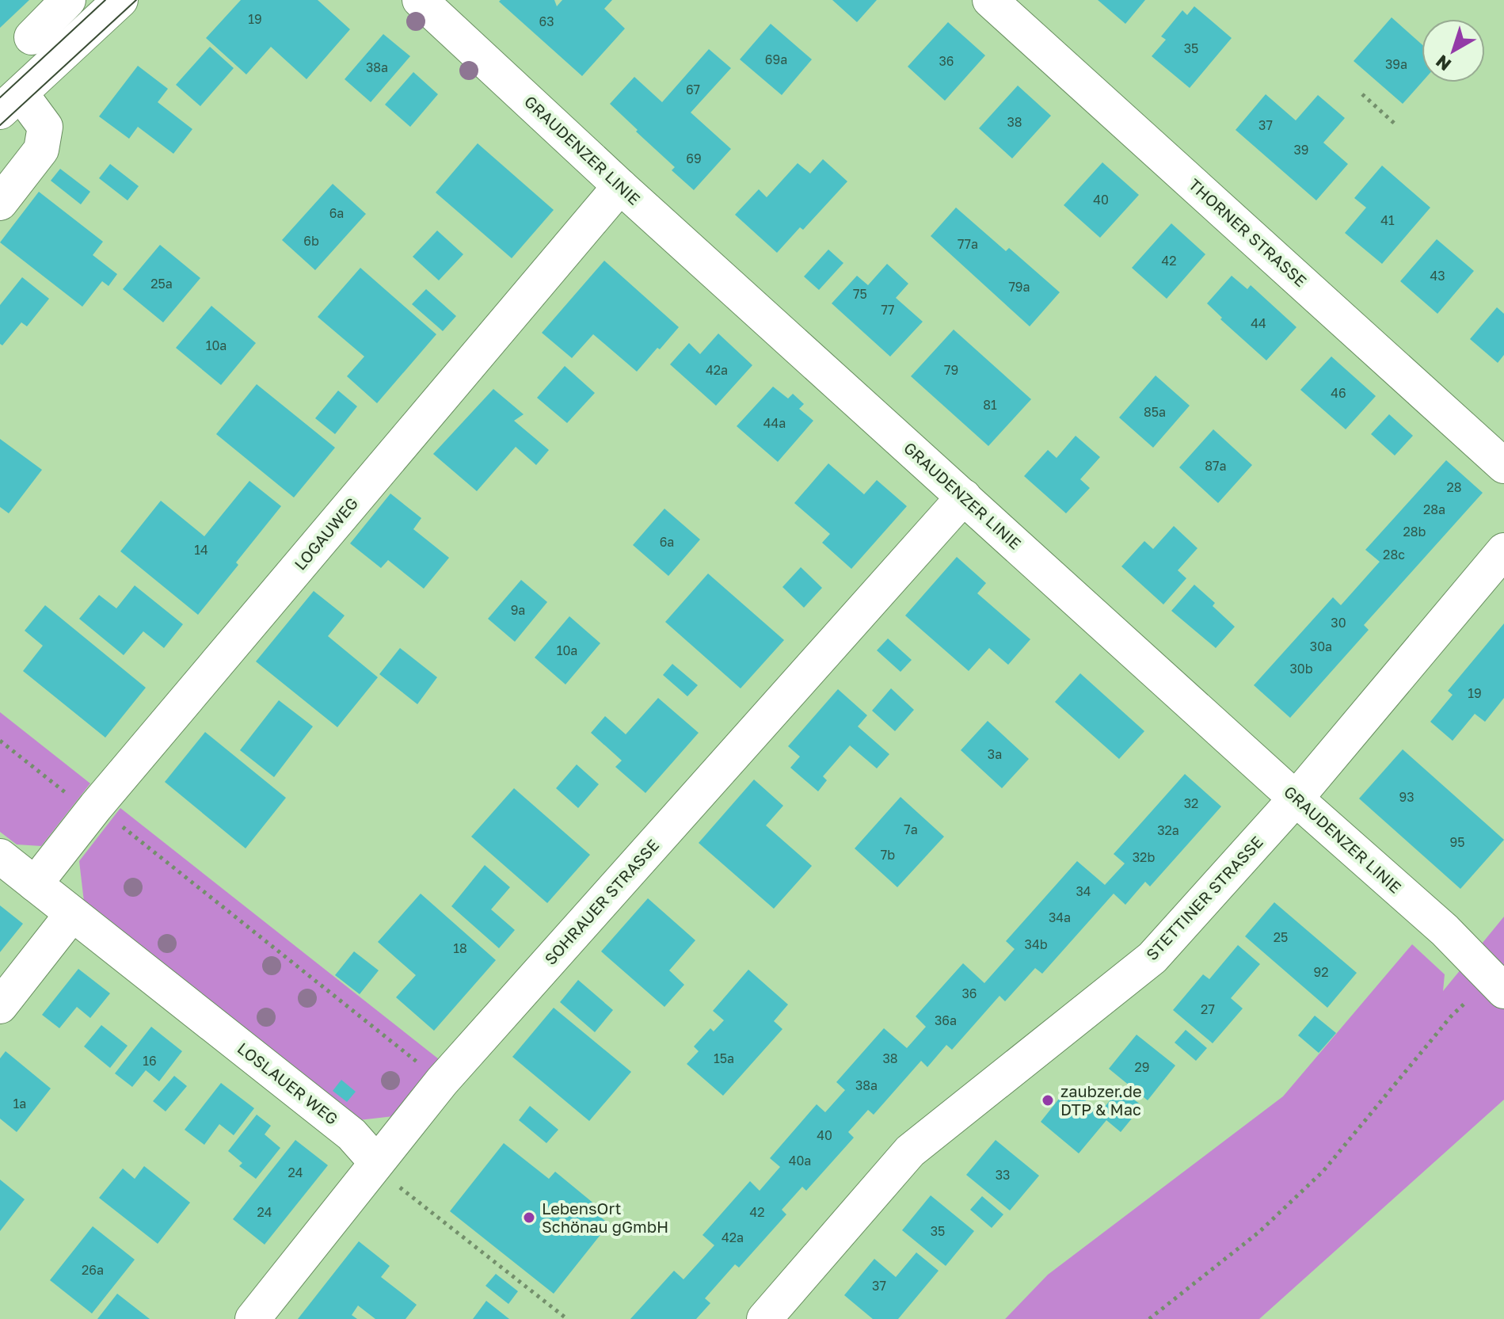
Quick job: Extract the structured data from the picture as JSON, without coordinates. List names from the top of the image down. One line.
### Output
{"streets":{"street":["GRAUDENZER LINIE","THORNER STRASSE","LOGAUWEG","STETTINER STRASSE","SOHRAUER STRASSE","LOSLAUER WEG"]},"crossings":[["GRAUDENZER LINIE","LOGAUWEG"],["GRAUDENZER LINIE","STETTINER STRASSE"],["GRAUDENZER LINIE","SOHRAUER STRASSE"],["LOGAUWEG","LOSLAUER WEG"],["SOHRAUER STRASSE","LOSLAUER WEG"]],"places":["zaubzer.de DTP & Mac","LebensOrt Schönau gGmbH"],"house_numbers":["19","63","35","69a","36","39a","38a","67","38","37","39","69","40","6a","41","6b","77a","42","43","25a","79a","75","77","44","10a","42a","79","46","81","85a","44a","87a","28","28a","28b","6a","14","28c","9a","30","30a","10a","30b","19","3a","93","32","7a","32a","95","7b","32b","34","34a","25","34b","18","92","36","27","36a","15a","38","16","29","38a","1a","40","40a","24","33","24","42","35","42a","26a","37"],"north":"bottom left"}
